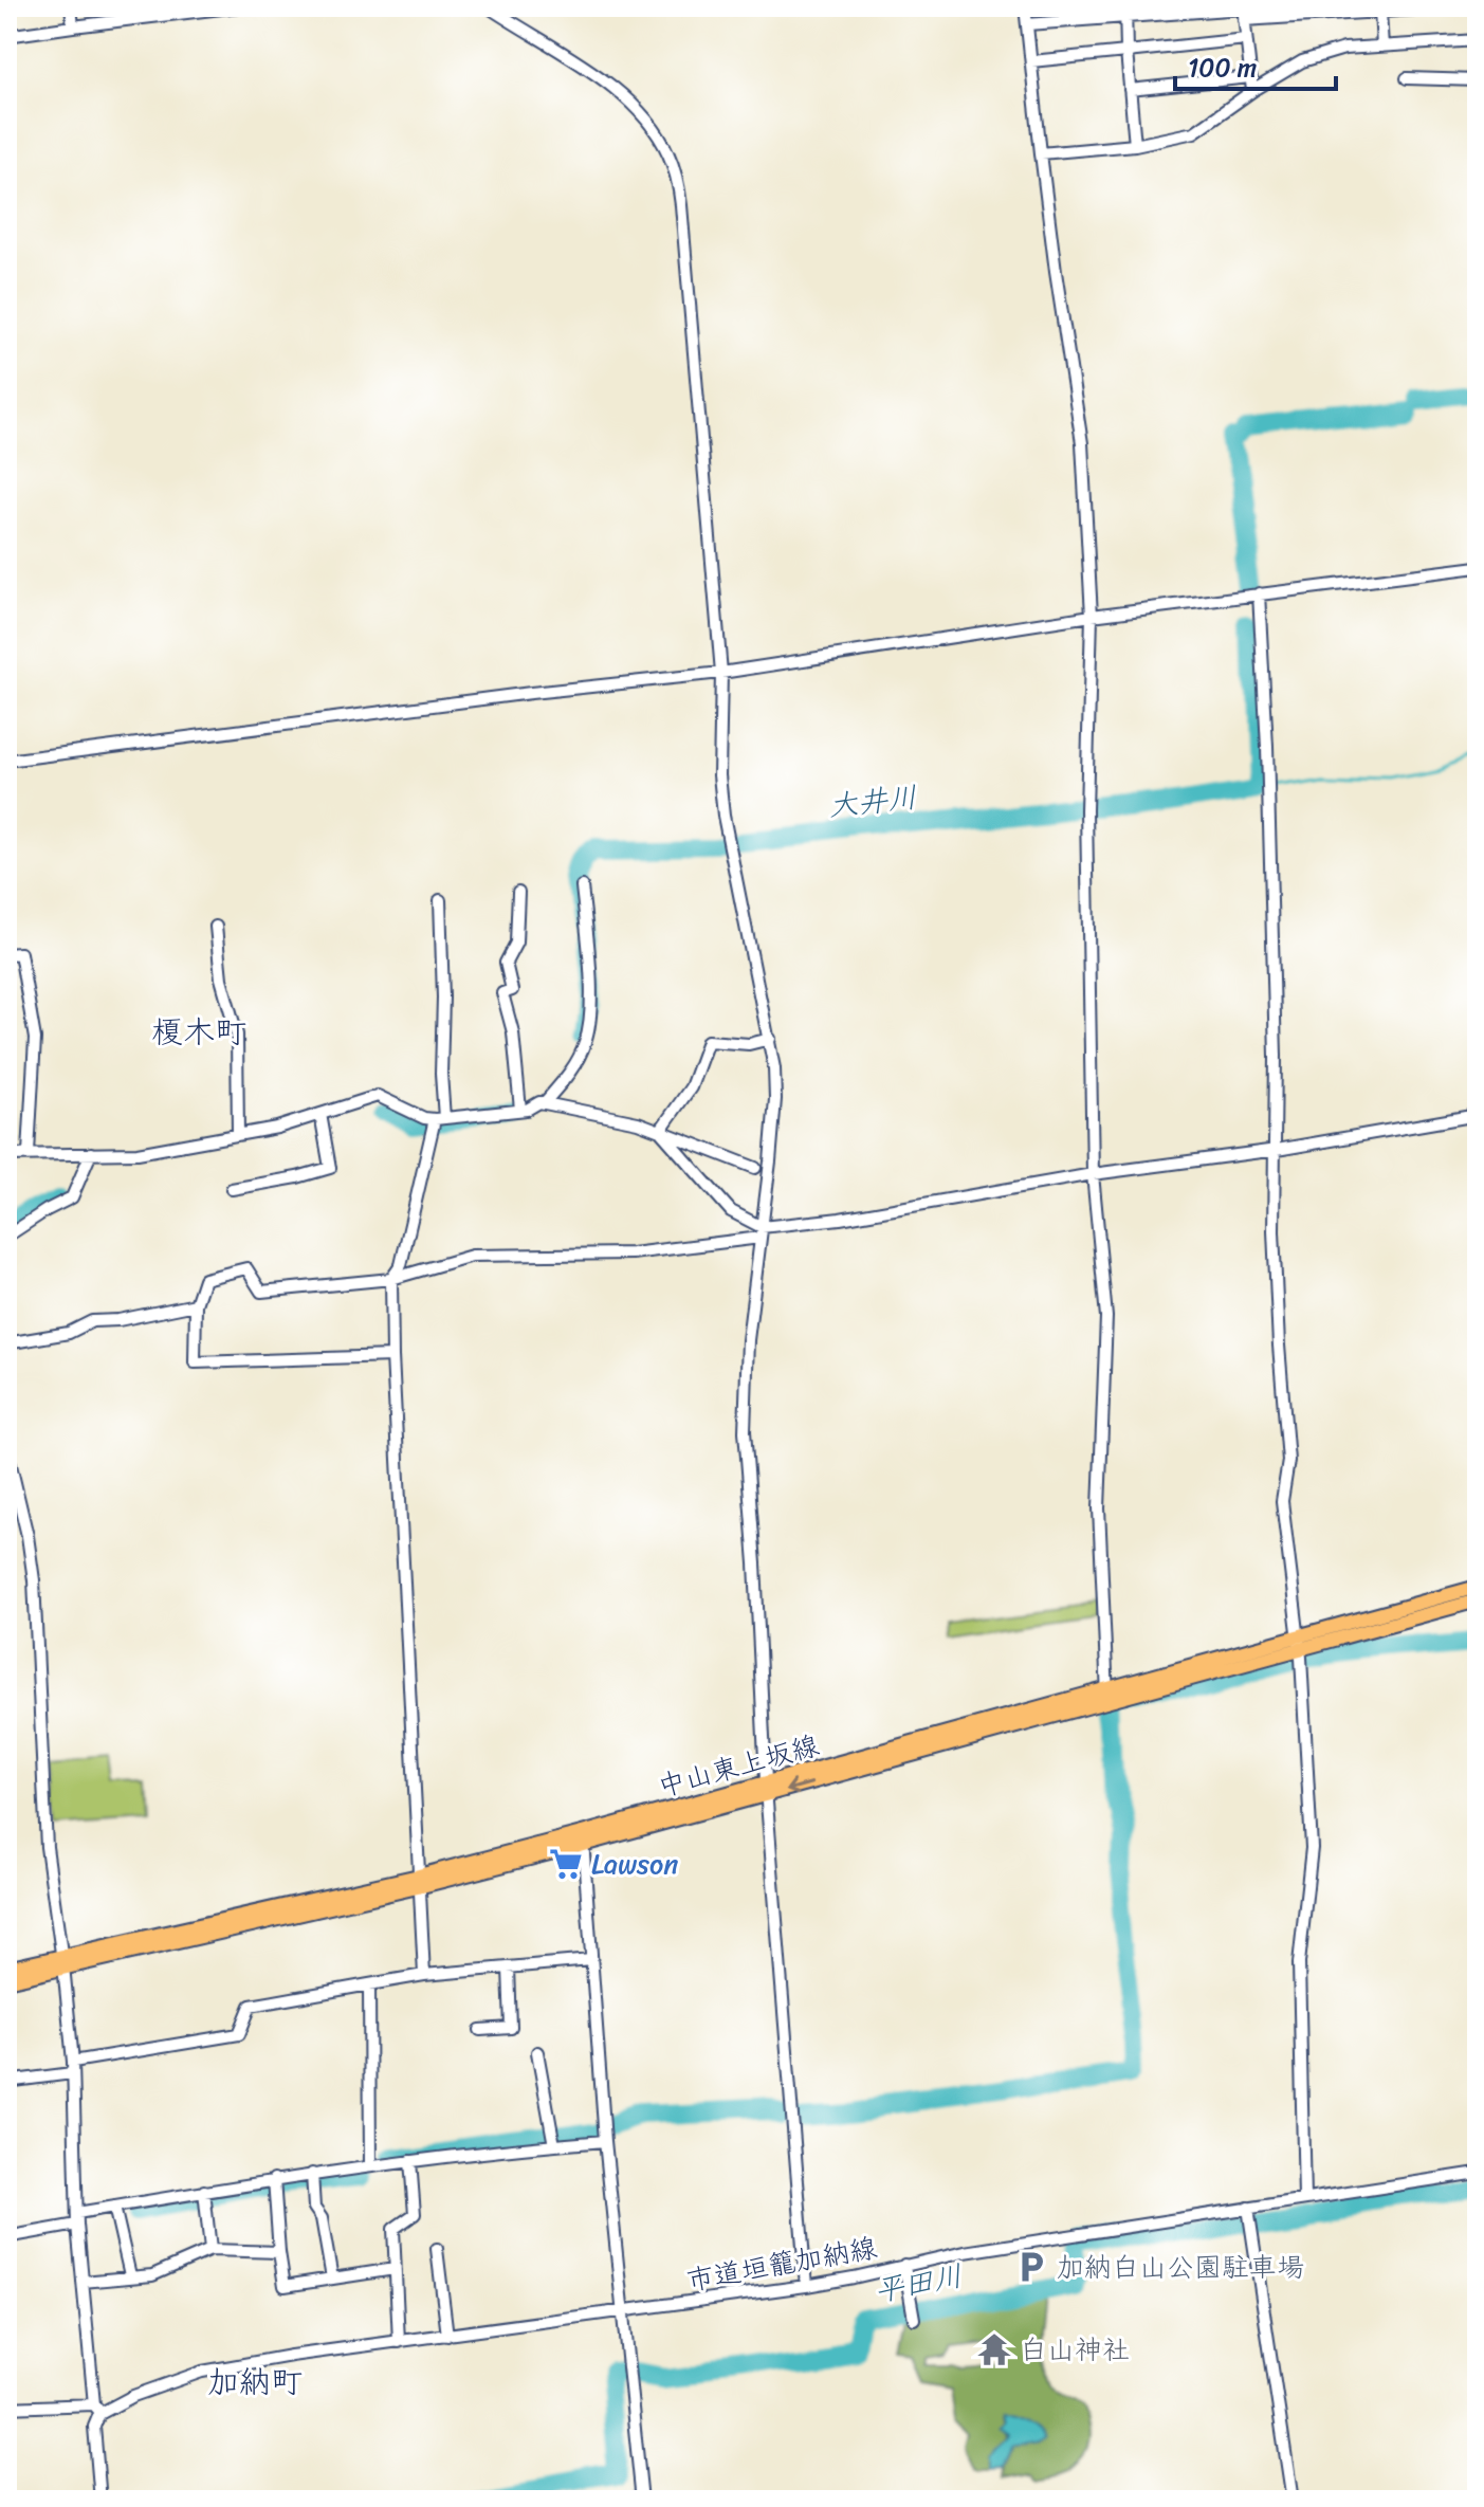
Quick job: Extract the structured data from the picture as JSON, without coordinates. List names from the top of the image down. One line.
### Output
{"streets":{"main road":["中山東上坂線"],"street":["市道垣籠加納線"]},"districts":["榎木町","加納町"],"water":["大井川","平田川"],"places":{"supermarket":["Lawson"],"parking":["加納白山公園駐車場"],"temple":["白山神社"]},"scale_bar":"100 m"}
